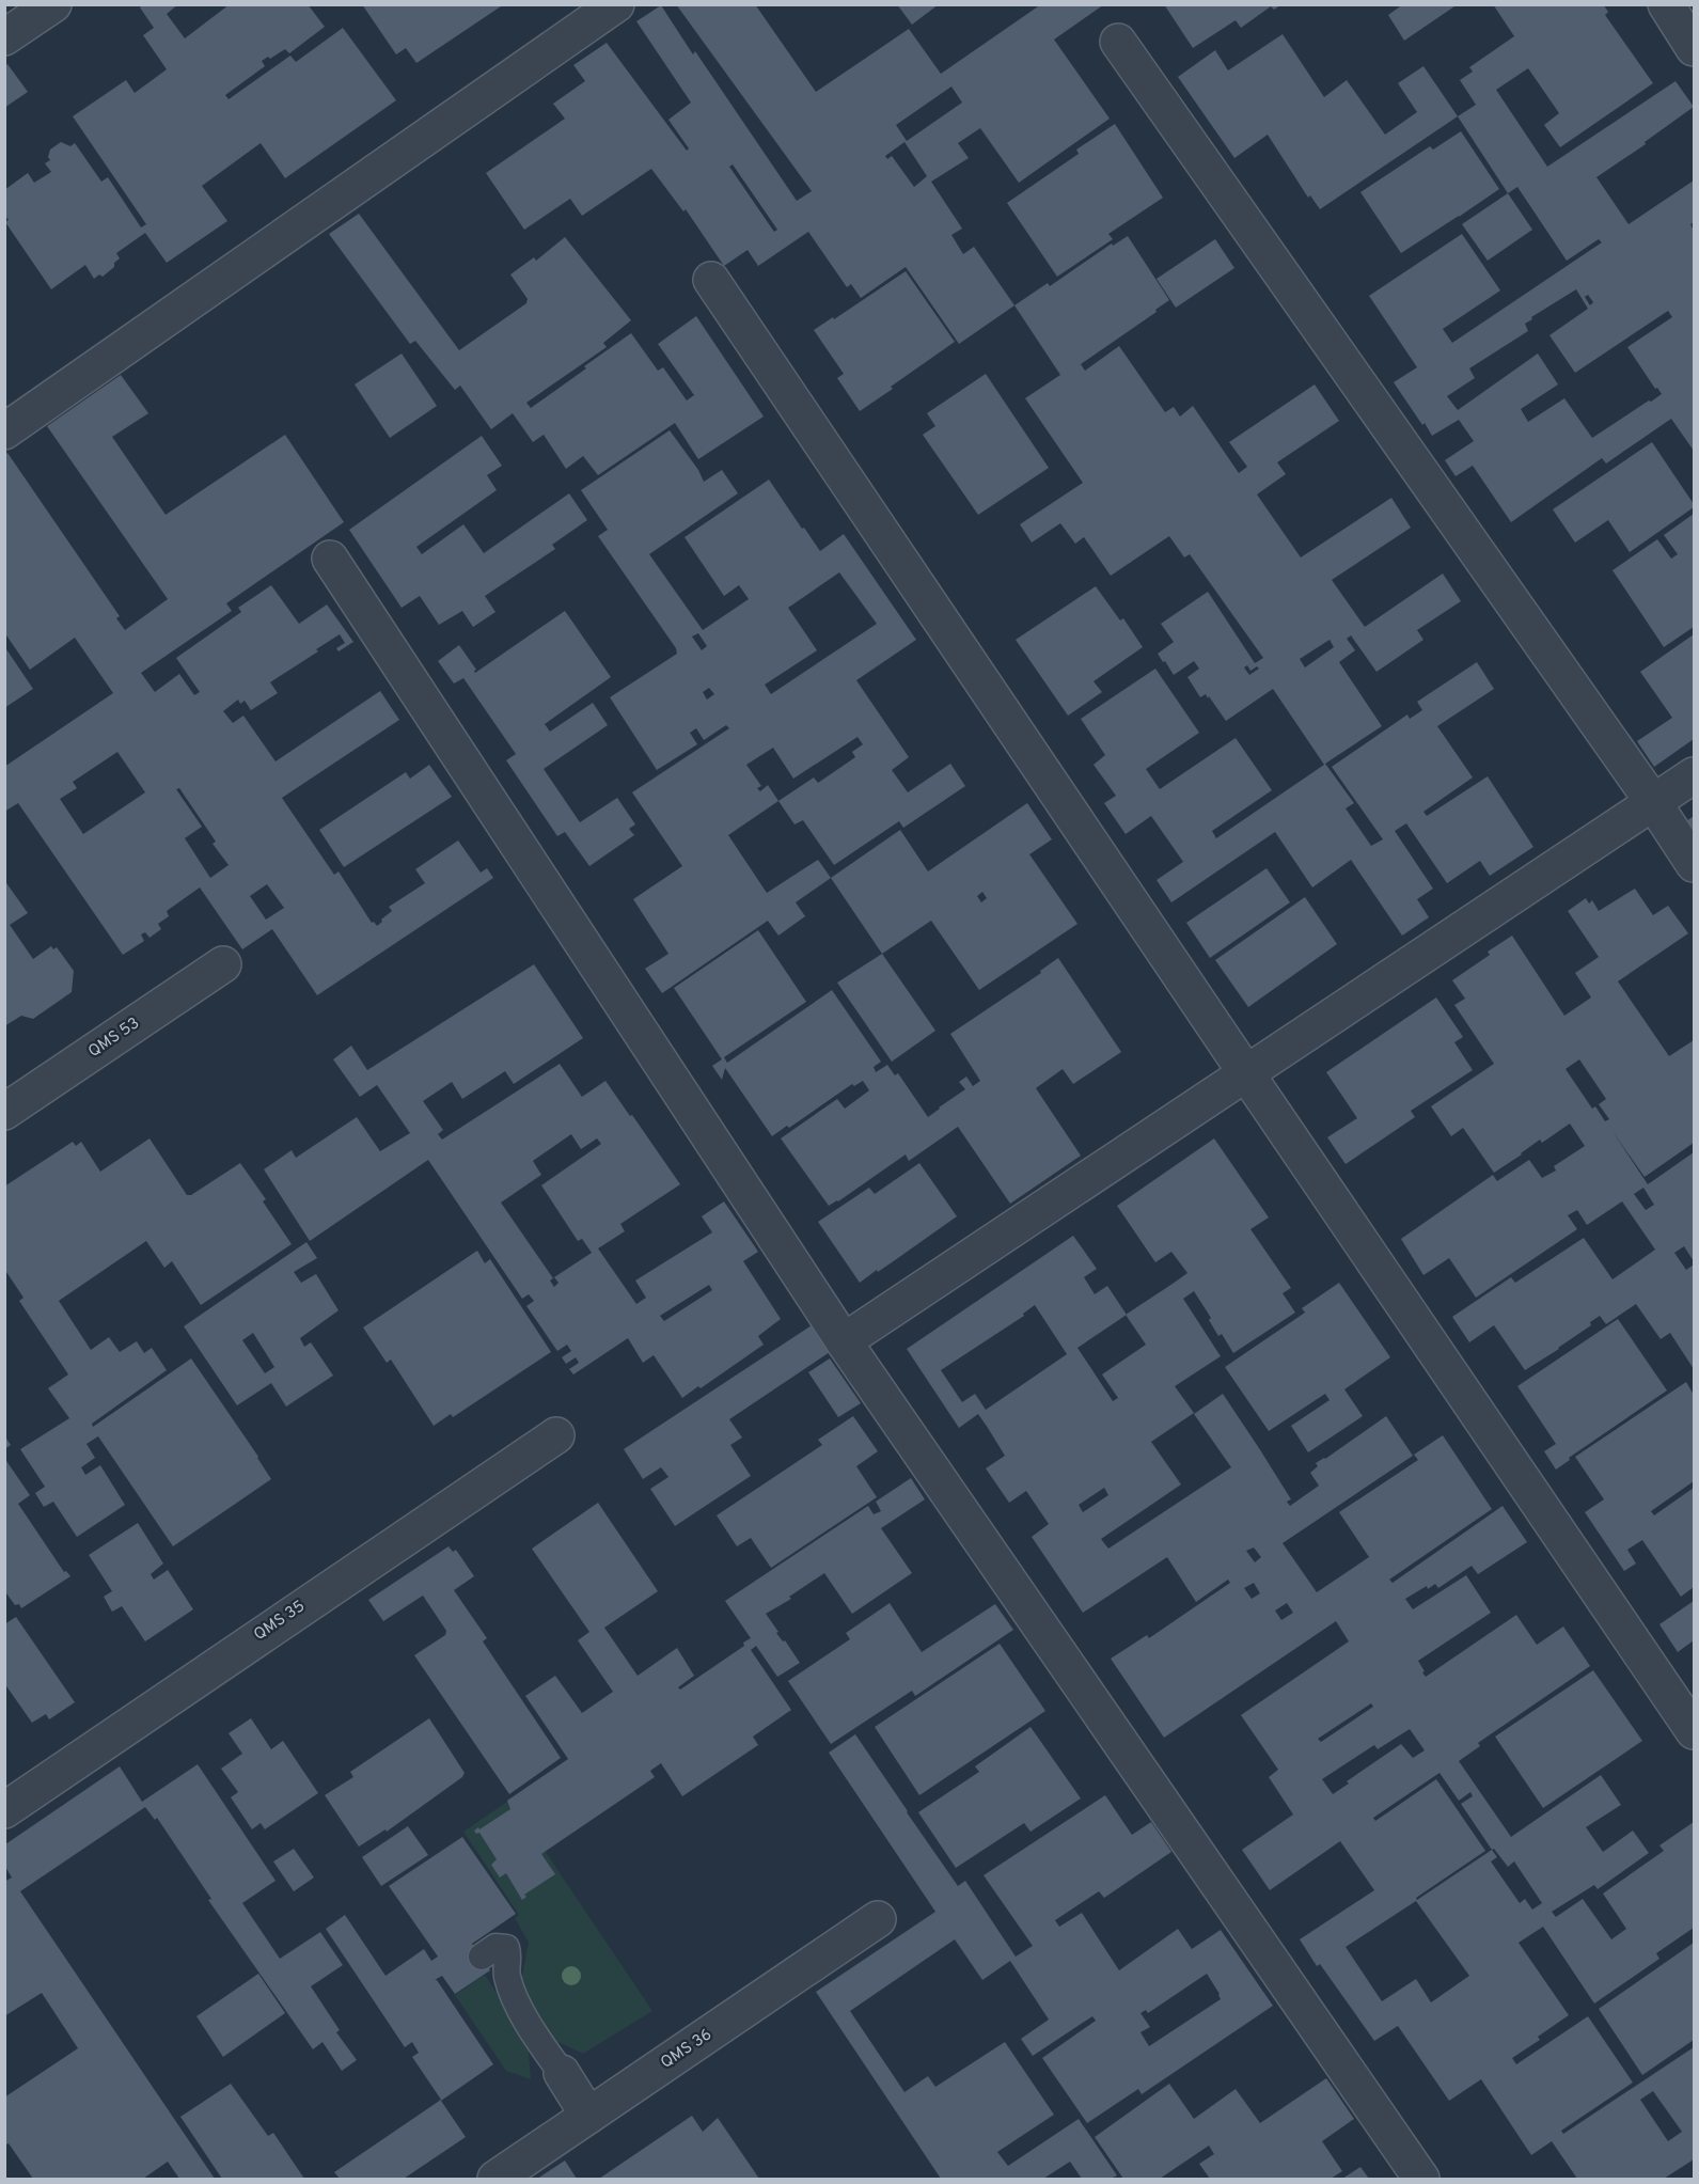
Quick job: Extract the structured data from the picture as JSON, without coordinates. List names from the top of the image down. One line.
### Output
{"streets":{"street":["QMS 53","QMS 35","QMS 36"]}}
